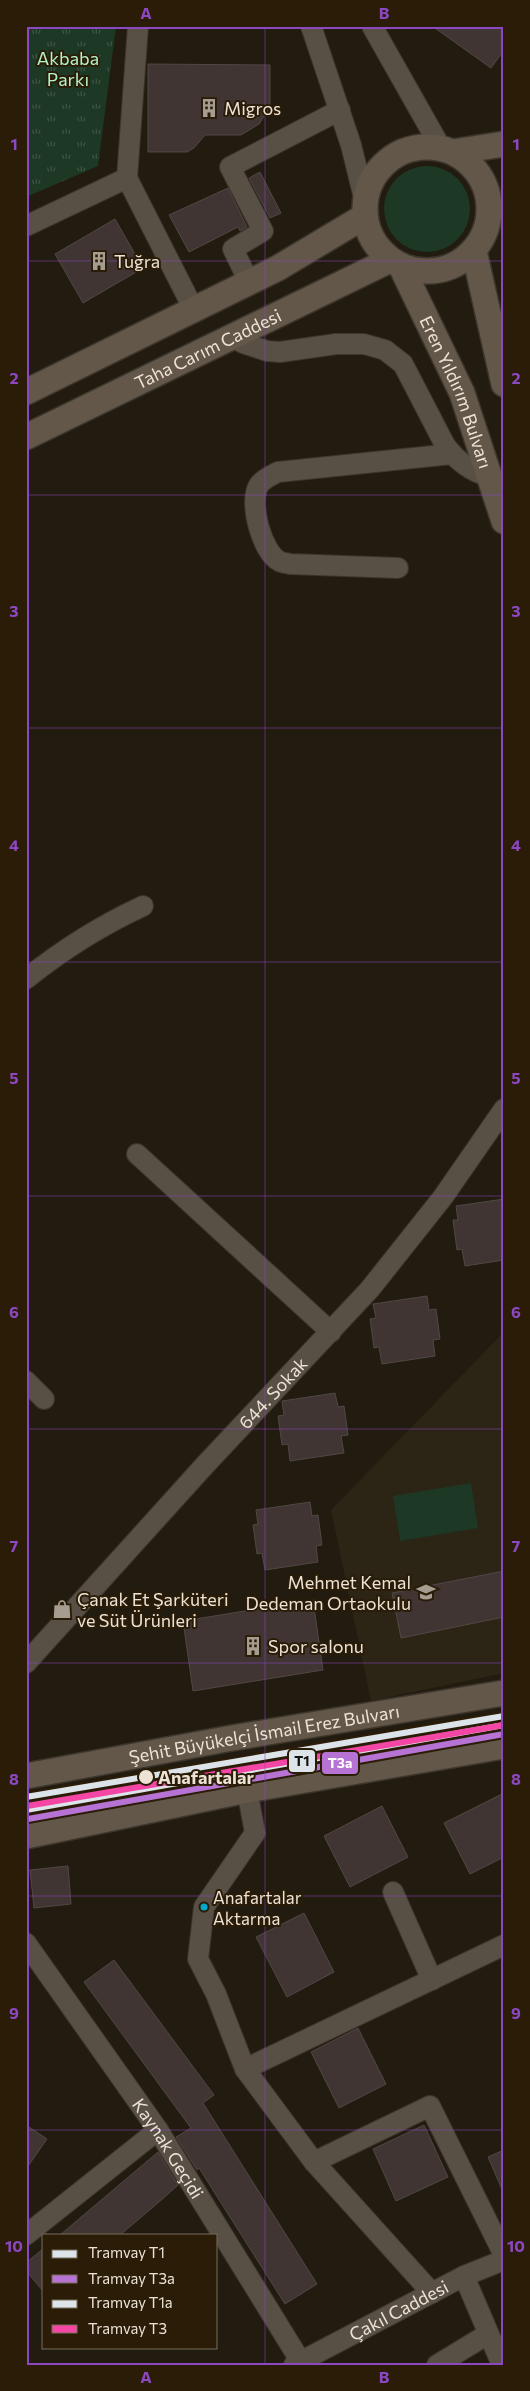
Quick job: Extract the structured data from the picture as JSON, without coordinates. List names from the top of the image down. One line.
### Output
{"streets":{"main road":["Taha Carım Caddesi","Eren Yıldırım Bulvarı","Şehit Büyükelçi İsmail Erez Bulvarı"],"street":["644. Sokak","Kaynak Geçidi","Çakıl Caddesi"]},"crossings":[["Taha Carım Caddesi","Eren Yıldırım Bulvarı"],["Kaynak Geçidi","Çakıl Caddesi"]],"parks":["Akbaba Parkı"],"places":{"building":["Migros","Tuğra","Spor salonu"],"school or university":["Mehmet Kemal Dedeman Ortaokulu"],"shop":["Çanak Et Şarküteri ve Süt Ürünleri"],"other":["Anafartalar","Anafartalar Aktarma"]},"lines":["tram line T1a","tram line T1","tram line T3","tram line T3a"],"legend":["Tramvay T1","Tramvay T3a","Tramvay T1a","Tramvay T3"],"grid":{"columns":["A","B"],"rows":["1","2","3","4","5","6","7","8","9","10"]}}
